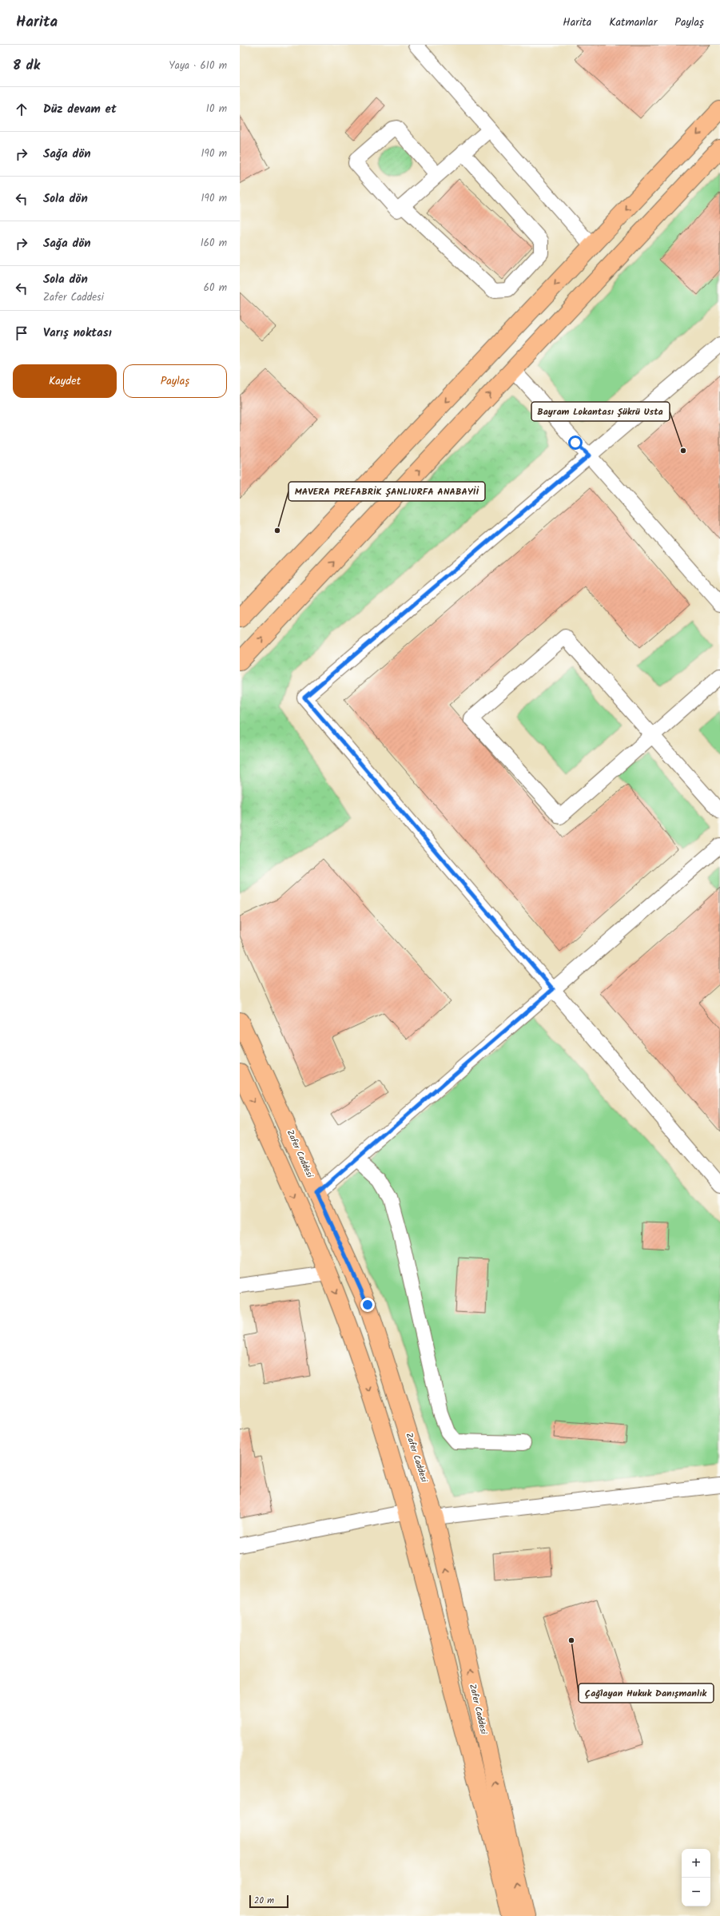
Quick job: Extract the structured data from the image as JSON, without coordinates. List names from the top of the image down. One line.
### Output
{"streets":{"main road":["Zafer Caddesi"]},"places":["Bayram Lokantası Şükrü Usta","MAVERA PREFABRİK ŞANLIURFA ANABAYİİ","Çağlayan Hukuk Danışmanlık"],"scale_bar":"20 m","page":{"header":"Harita","nav":["Harita","Katmanlar","Paylaş"],"heading":["8 dk","Yaya · 610 m"],"list":[["Düz devam et","10 m"],["Sağa dön","190 m"],["Sola dön","190 m"],["Sağa dön","160 m"],["Sola dön","Zafer Caddesi","60 m"],"Varış noktası"],"buttons":["Kaydet","Paylaş"],"map_buttons":["+","−"],"scale":"20 m"}}
